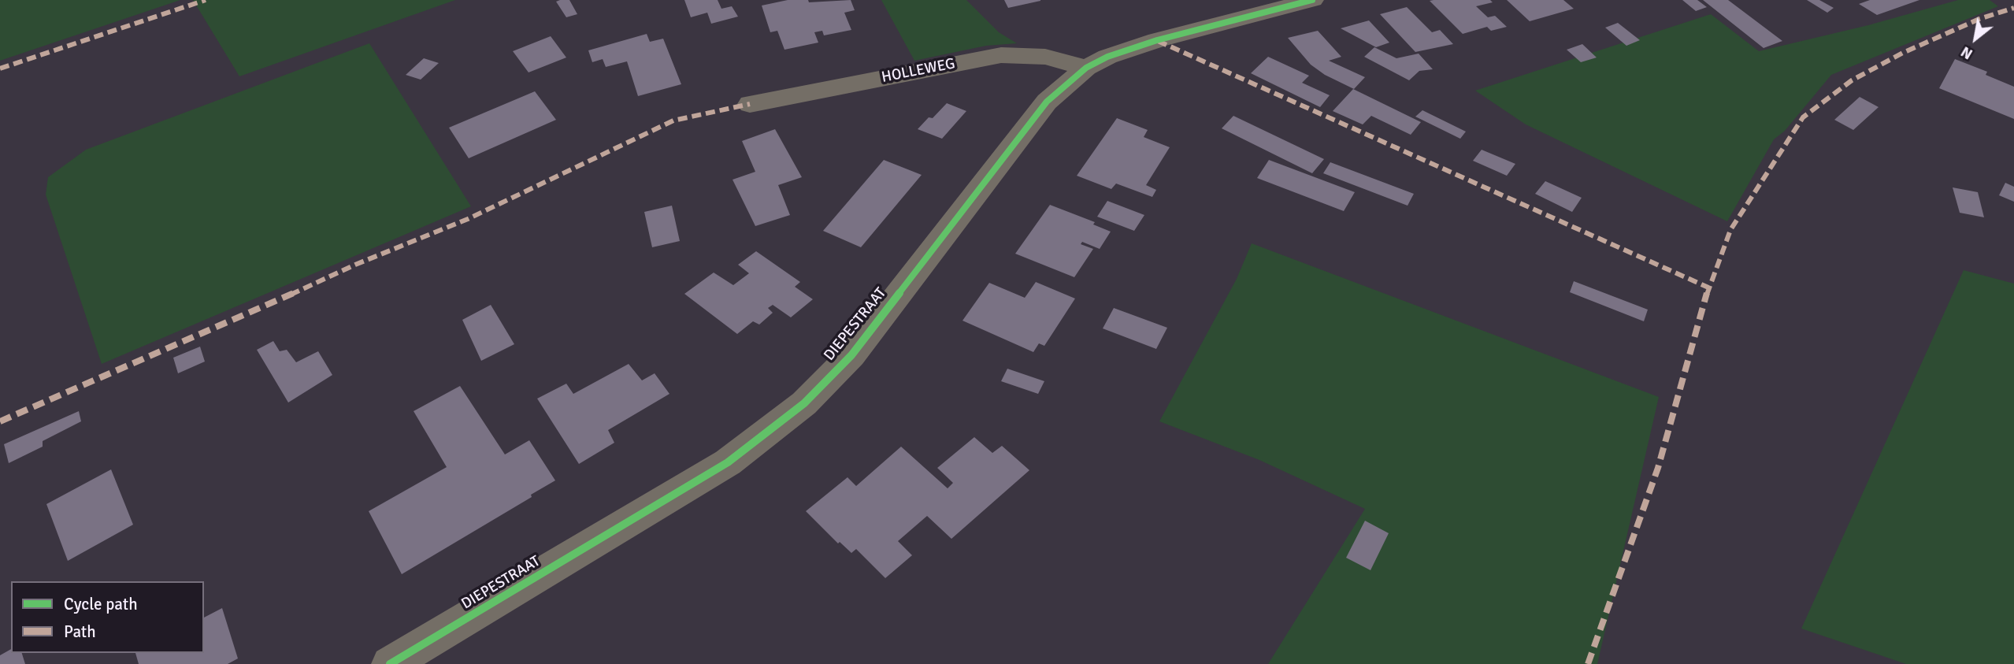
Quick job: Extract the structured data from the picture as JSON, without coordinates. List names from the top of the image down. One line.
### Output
{"streets":{"street":["HOLLEWEG","DIEPESTRAAT"]},"crossings":[["HOLLEWEG","DIEPESTRAAT"]],"legend":["Cycle path","Path"],"north":"bottom left"}
